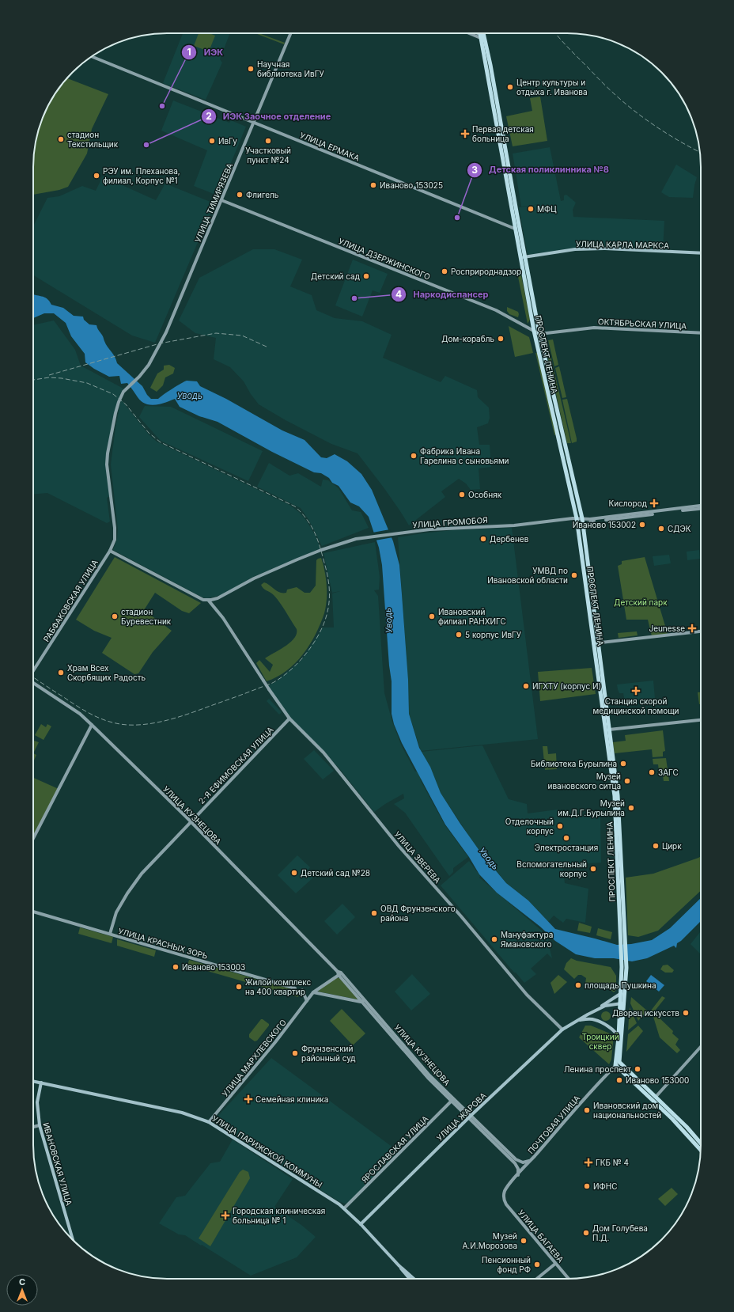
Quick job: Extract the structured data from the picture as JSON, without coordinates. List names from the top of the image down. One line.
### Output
{"streets":{"highway":["ПРОСПЕКТ ЛЕНИНА"],"main road":["УЛИЦА ЕРМАКА","УЛИЦА ТИМИРЯЗЕВА","УЛИЦА КАРЛА МАРКСА","УЛИЦА ДЗЕРЖИНСКОГО","ОКТЯБРЬСКАЯ УЛИЦА","УЛИЦА ГРОМОБОЯ","РАБФАКОВСКАЯ УЛИЦА","2-Я ЕФИМОВСКАЯ УЛИЦА","УЛИЦА КУЗНЕЦОВА","УЛИЦА ЗВЕРЕВА","УЛИЦА КРАСНЫХ ЗОРЬ","УЛИЦА МАРХЛЕВСКОГО","УЛИЦА ЖАРОВА","ПОЧТОВАЯ УЛИЦА","ЯРОСЛАВСКАЯ УЛИЦА","УЛИЦА ПАРИЖСКОЙ КОММУНЫ","ИВАНОВСКАЯ УЛИЦА","УЛИЦА БАГАЕВА"]},"crossings":[["УЛИЦА ЕРМАКА","УЛИЦА ТИМИРЯЗЕВА"],["УЛИЦА ЕРМАКА","ПРОСПЕКТ ЛЕНИНА"],["УЛИЦА ТИМИРЯЗЕВА","УЛИЦА ДЗЕРЖИНСКОГО"],["УЛИЦА ТИМИРЯЗЕВА","РАБФАКОВСКАЯ УЛИЦА"],["УЛИЦА КАРЛА МАРКСА","ПРОСПЕКТ ЛЕНИНА"],["УЛИЦА ДЗЕРЖИНСКОГО","ОКТЯБРЬСКАЯ УЛИЦА"],["УЛИЦА ДЗЕРЖИНСКОГО","ПРОСПЕКТ ЛЕНИНА"],["ОКТЯБРЬСКАЯ УЛИЦА","ПРОСПЕКТ ЛЕНИНА"],["ПРОСПЕКТ ЛЕНИНА","УЛИЦА ГРОМОБОЯ"],["ПРОСПЕКТ ЛЕНИНА","ПОЧТОВАЯ УЛИЦА"],["УЛИЦА ГРОМОБОЯ","УЛИЦА ЗВЕРЕВА"],["2-Я ЕФИМОВСКАЯ УЛИЦА","УЛИЦА КУЗНЕЦОВА"],["2-Я ЕФИМОВСКАЯ УЛИЦА","УЛИЦА ЗВЕРЕВА"],["2-Я ЕФИМОВСКАЯ УЛИЦА","УЛИЦА КРАСНЫХ ЗОРЬ"],["УЛИЦА КУЗНЕЦОВА","УЛИЦА МАРХЛЕВСКОГО"],["УЛИЦА КУЗНЕЦОВА","УЛИЦА ЖАРОВА"],["УЛИЦА КУЗНЕЦОВА","ПОЧТОВАЯ УЛИЦА"],["УЛИЦА КУЗНЕЦОВА","ЯРОСЛАВСКАЯ УЛИЦА"],["УЛИЦА ЗВЕРЕВА","УЛИЦА ЖАРОВА"],["УЛИЦА МАРХЛЕВСКОГО","УЛИЦА ПАРИЖСКОЙ КОММУНЫ"],["УЛИЦА ЖАРОВА","УЛИЦА ПАРИЖСКОЙ КОММУНЫ"],["ПОЧТОВАЯ УЛИЦА","УЛИЦА БАГАЕВА"],["ЯРОСЛАВСКАЯ УЛИЦА","УЛИЦА ПАРИЖСКОЙ КОММУНЫ"],["УЛИЦА ПАРИЖСКОЙ КОММУНЫ","ИВАНОВСКАЯ УЛИЦА"]],"water":["Уводь"],"parks":["Детский парк","Троицкий сквер"],"places":{"other":["Научная библиотека ИвГУ","Центр культуры и отдыха г. Иванова","ИЭК","стадион Текстильщик","ИвГу","Участковый пункт №24","ИЭК Заочное отделение","РЭУ им. Плеханова, филиал, Корпус №1","Иваново 153025","Флигель","МФЦ","Детская поликлинника №8","Росприроднадзор","Детский сад","Наркодиспансер","Дом-корабль","Фабрика Ивана Гарелина с сыновьями","Особняк","Иваново 153002","СДЭК","Дербенев","УМВД по Ивановской области","стадион Буревестник","Ивановский филиал РАНХИГС","5 корпус ИвГУ","Храм Всех Скорбящих Радость","ИГХТУ (корпус И)","Библиотека Бурылина","ЗАГС","Музей ивановского ситца","Музей им.Д.Г.Бурылина","Отделочный корпус","Электростанция","Цирк","Вспомогательный корпус","Детский сад №28","ОВД Фрунзенского района","Мануфактура Ямановского","Иваново 153003","площадь Пушкина","Жилой комплекс на 400 квартир","Дворец искусств","Фрунзенский районный суд","Ленина проспект","Иваново 153000","Ивановский дом национальностей","ИФНС","Дом Голубева П.Д.","Музей А.И.Морозова","Пенсионный фонд РФ"],"health":["Первая детская больница","Кислород","Jeunesse","Станция скорой медицинской помощи","Семейная клиника","ГКБ № 4","Городская клиническая больница № 1"]},"north":"top"}
